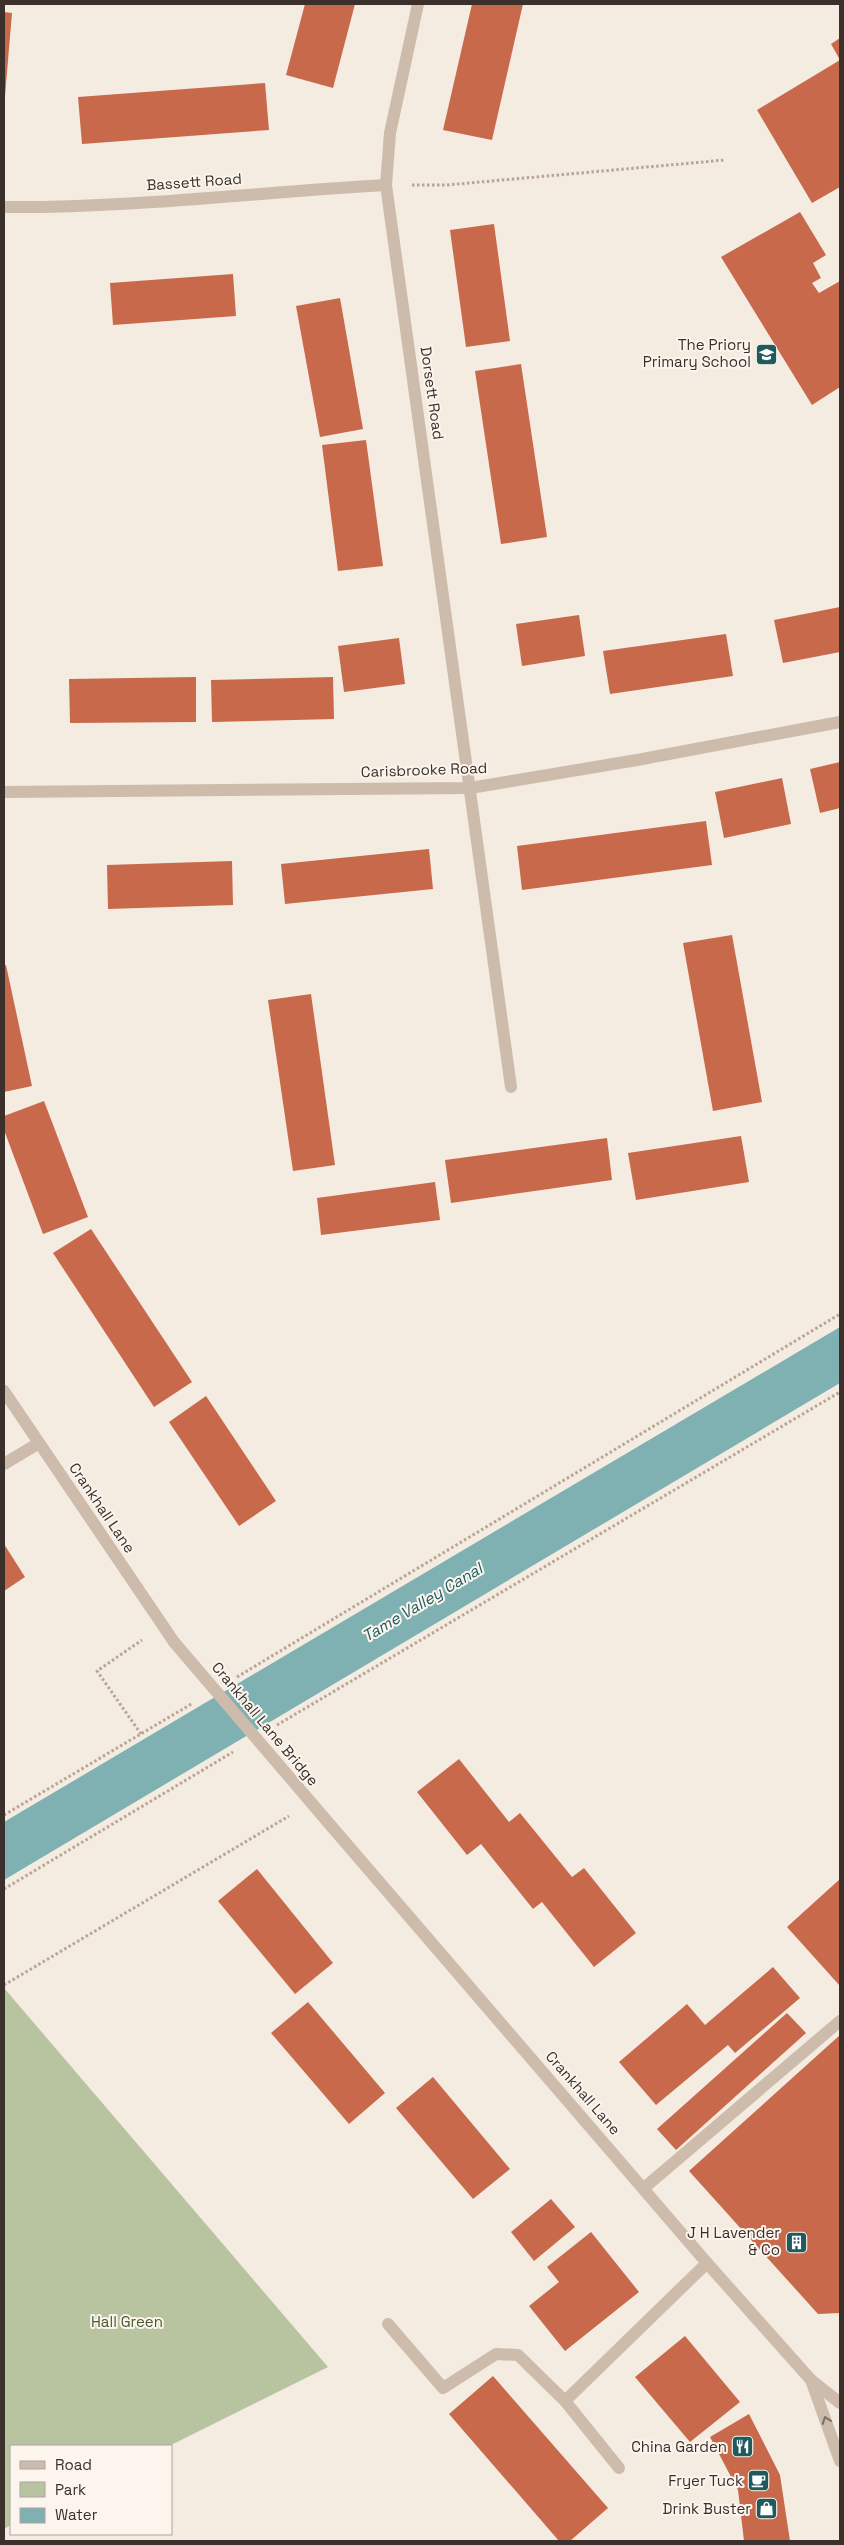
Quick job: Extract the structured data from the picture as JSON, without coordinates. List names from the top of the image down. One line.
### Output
{"streets":{"street":["Bassett Road","Dorsett Road","Carisbrooke Road","Crankhall Lane","Crankhall Lane Bridge"]},"crossings":[["Bassett Road","Dorsett Road"],["Dorsett Road","Carisbrooke Road"],["Crankhall Lane","Crankhall Lane Bridge"]],"water":["Tame Valley Canal"],"parks":["Hall Green"],"places":{"school or university":["The Priory Primary School"],"building":["J H Lavender & Co"],"restaurant":["China Garden"],"cafe":["Fryer Tuck"],"shop":["Drink Buster"]},"legend":["Road","Park","Water"]}
